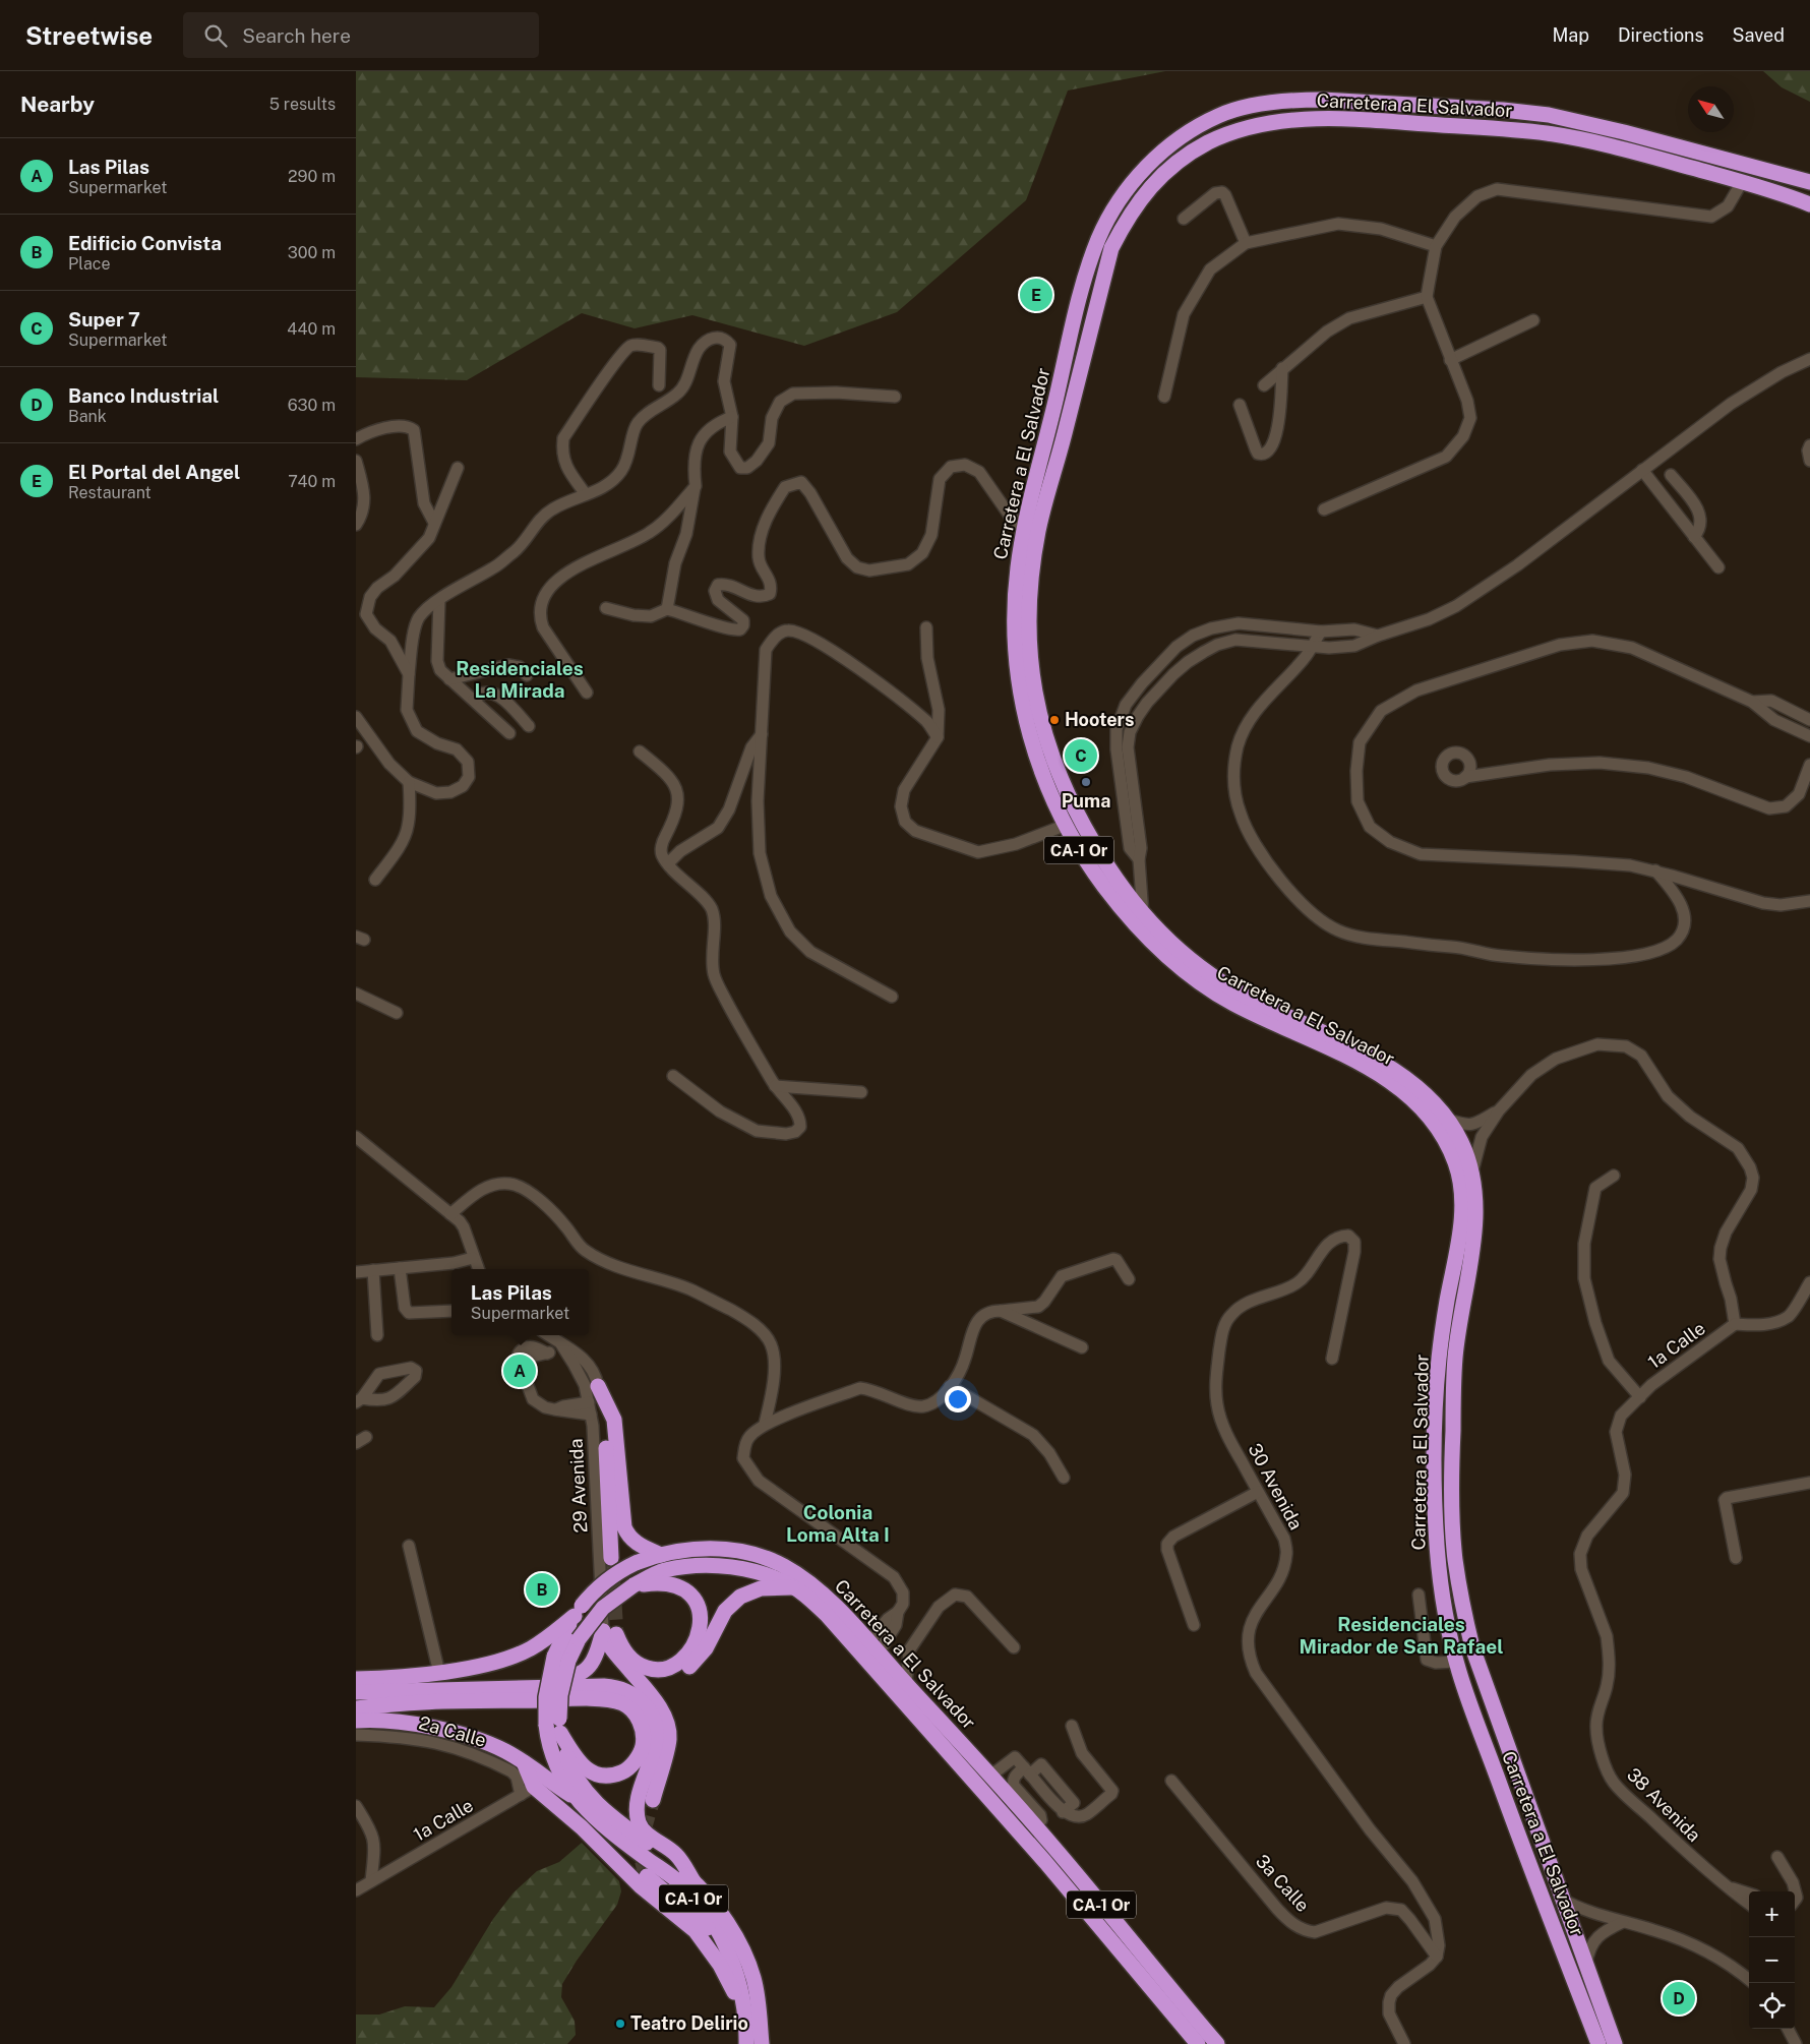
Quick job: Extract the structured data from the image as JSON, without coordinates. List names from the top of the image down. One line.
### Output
{"streets":{"highway":["Carretera a El Salvador","CA-1 Or"],"street":["1a Calle","29 Avenida","30 Avenida","2a Calle","38 Avenida","3a Calle"]},"crossings":[["Carretera a El Salvador","CA-1 Or"],["1a Calle","2a Calle"],["1a Calle","38 Avenida"],["30 Avenida","3a Calle"]],"districts":["Residenciales La Mirada","Colonia Loma Alta I","Residenciales Mirador de San Rafael"],"places":["Hooters","Puma","Teatro Delirio"],"north":"top left","page":{"header":"Streetwise","search":"Search here","nav":["Map","Directions","Saved"],"heading":["Nearby","5 results"],"list":[{"mark":"A","name":"Las Pilas","note":"Supermarket","value":"290 m"},{"mark":"B","name":"Edificio Convista","note":"Place","value":"300 m"},{"mark":"C","name":"Super 7","note":"Supermarket","value":"440 m"},{"mark":"D","name":"Banco Industrial","note":"Bank","value":"630 m"},{"mark":"E","name":"El Portal del Angel","note":"Restaurant","value":"740 m"}],"pins":["E","C","A","B","D"],"popup":["Las Pilas","Supermarket"],"map_buttons":["+","−"]}}
